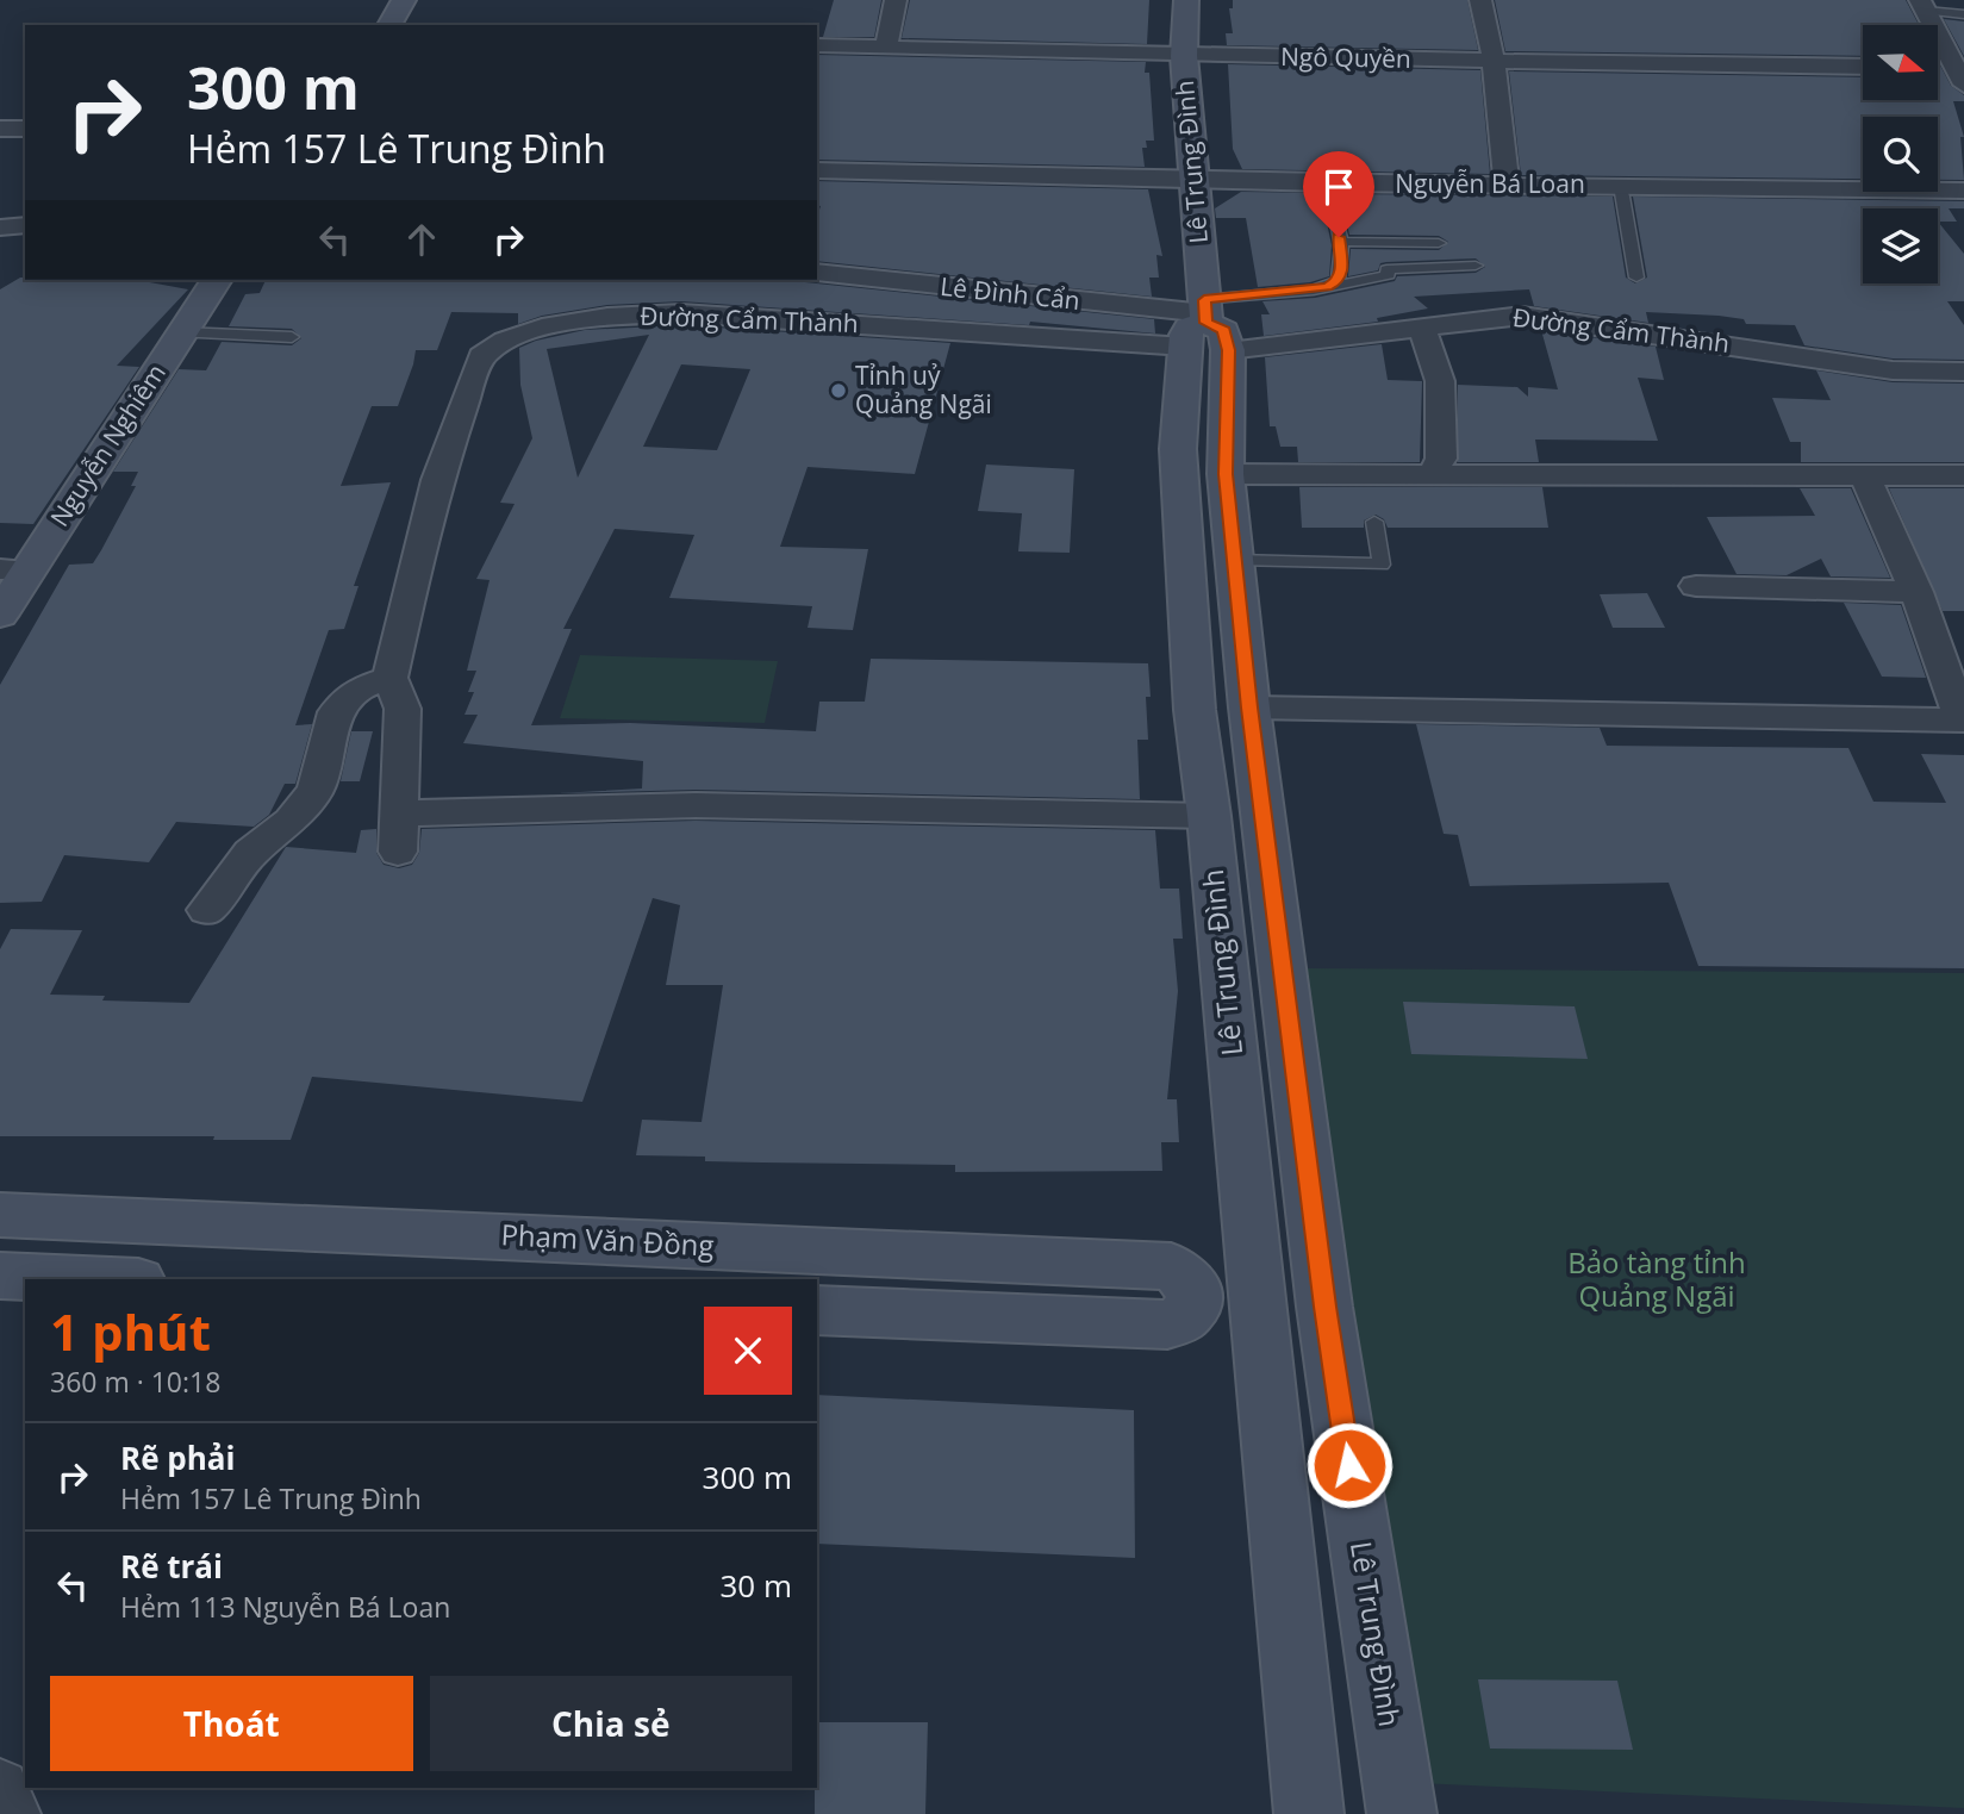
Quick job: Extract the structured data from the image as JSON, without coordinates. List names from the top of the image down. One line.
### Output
{"streets":{"main road":["Lê Trung Đình","Nguyễn Nghiêm","Phạm Văn Đồng"],"street":["Ngô Quyền","Nguyễn Bá Loan","Lê Đình Cẩn","Đường Cẩm Thành"]},"crossings":[["Ngô Quyền","Lê Trung Đình"],["Lê Trung Đình","Nguyễn Bá Loan"],["Lê Trung Đình","Lê Đình Cẩn"],["Lê Trung Đình","Đường Cẩm Thành"],["Lê Đình Cẩn","Đường Cẩm Thành"]],"parks":["Bảo tàng tỉnh Quảng Ngãi"],"places":["Tỉnh uỷ Quảng Ngãi"],"north":"right","page":{"turn":["300 m","Hẻm 157 Lê Trung Đình"],"heading":["1 phút","360 m · 10:18"],"list":[{"name":"Rẽ phải","note":"Hẻm 157 Lê Trung Đình","value":"300 m"},{"name":"Rẽ trái","note":"Hẻm 113 Nguyễn Bá Loan","value":"30 m"}],"buttons":["Thoát","Chia sẻ"]}}
